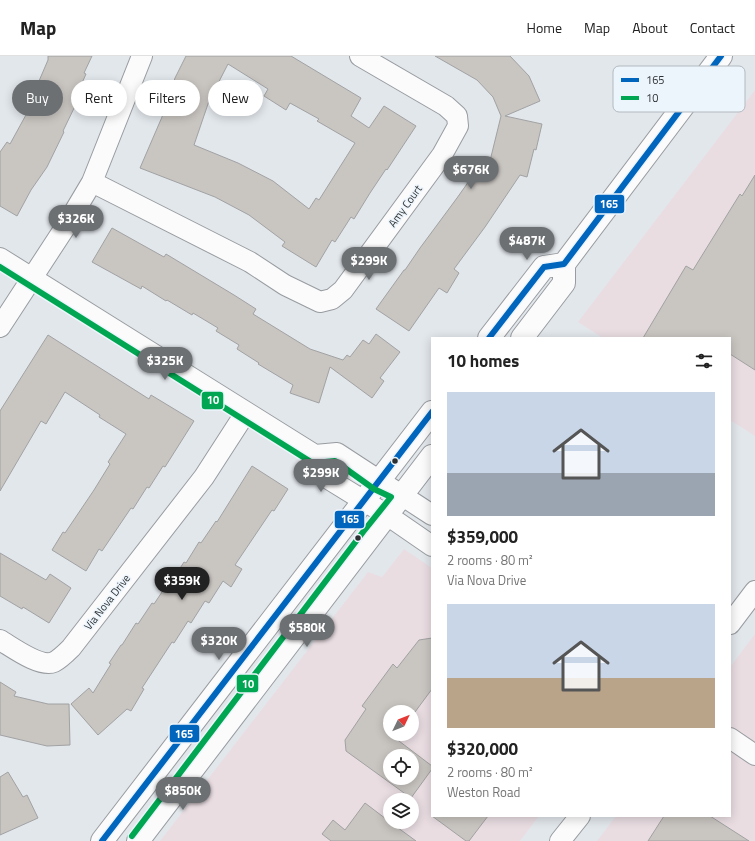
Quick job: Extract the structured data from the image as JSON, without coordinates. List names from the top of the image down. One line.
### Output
{"streets":{"street":["Amy Court","Via Nova Drive"]},"lines":["transit line 165","transit line 10"],"legend":["165","10"],"north":"top right","page":{"header":"Map","nav":["Home","Map","About","Contact"],"chip":["Buy","Rent","Filters","New"],"price":["$676K","$326K","$487K","$299K","$325K","$299K","$359K","$580K","$320K","$850K"],"heading":"10 homes","list":[{"name":"$359,000","note":"2 rooms · 80 m² · Via Nova Drive"},{"name":"$320,000","note":"2 rooms · 80 m² · Weston Road"}]}}
